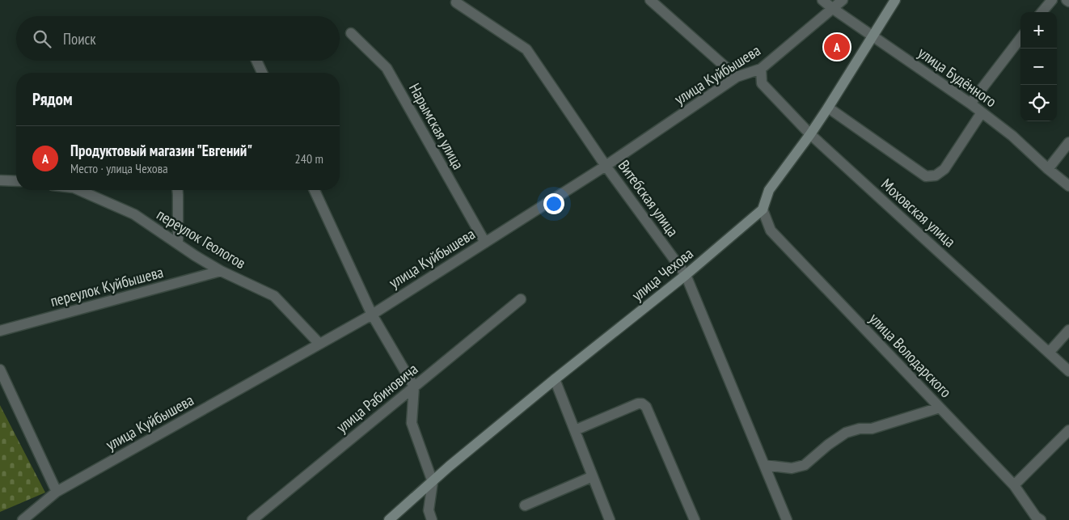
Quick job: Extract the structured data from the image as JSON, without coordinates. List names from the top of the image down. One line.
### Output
{"streets":{"street":["улица Куйбышева","улица Будённого","Нарымская улица","Витебская улица","Моховская улица","переулок Геологов","улица Чехова","переулок Куйбышева","улица Володарского","улица Рабиновича"]},"crossings":[["улица Куйбышева","улица Будённого"],["улица Куйбышева","Нарымская улица"],["улица Куйбышева","Витебская улица"],["улица Куйбышева","Моховская улица"],["улица Куйбышева","переулок Геологов"],["Витебская улица","улица Чехова"],["переулок Геологов","переулок Куйбышева"],["улица Чехова","улица Володарского"]],"page":{"map_buttons":["+","−"],"search":"Поиск","pins":"A","heading":"Рядом","list":[{"mark":"A","name":"Продуктовый магазин \"Евгений\"","note":"Место · улица Чехова","value":"240 m"}]}}
